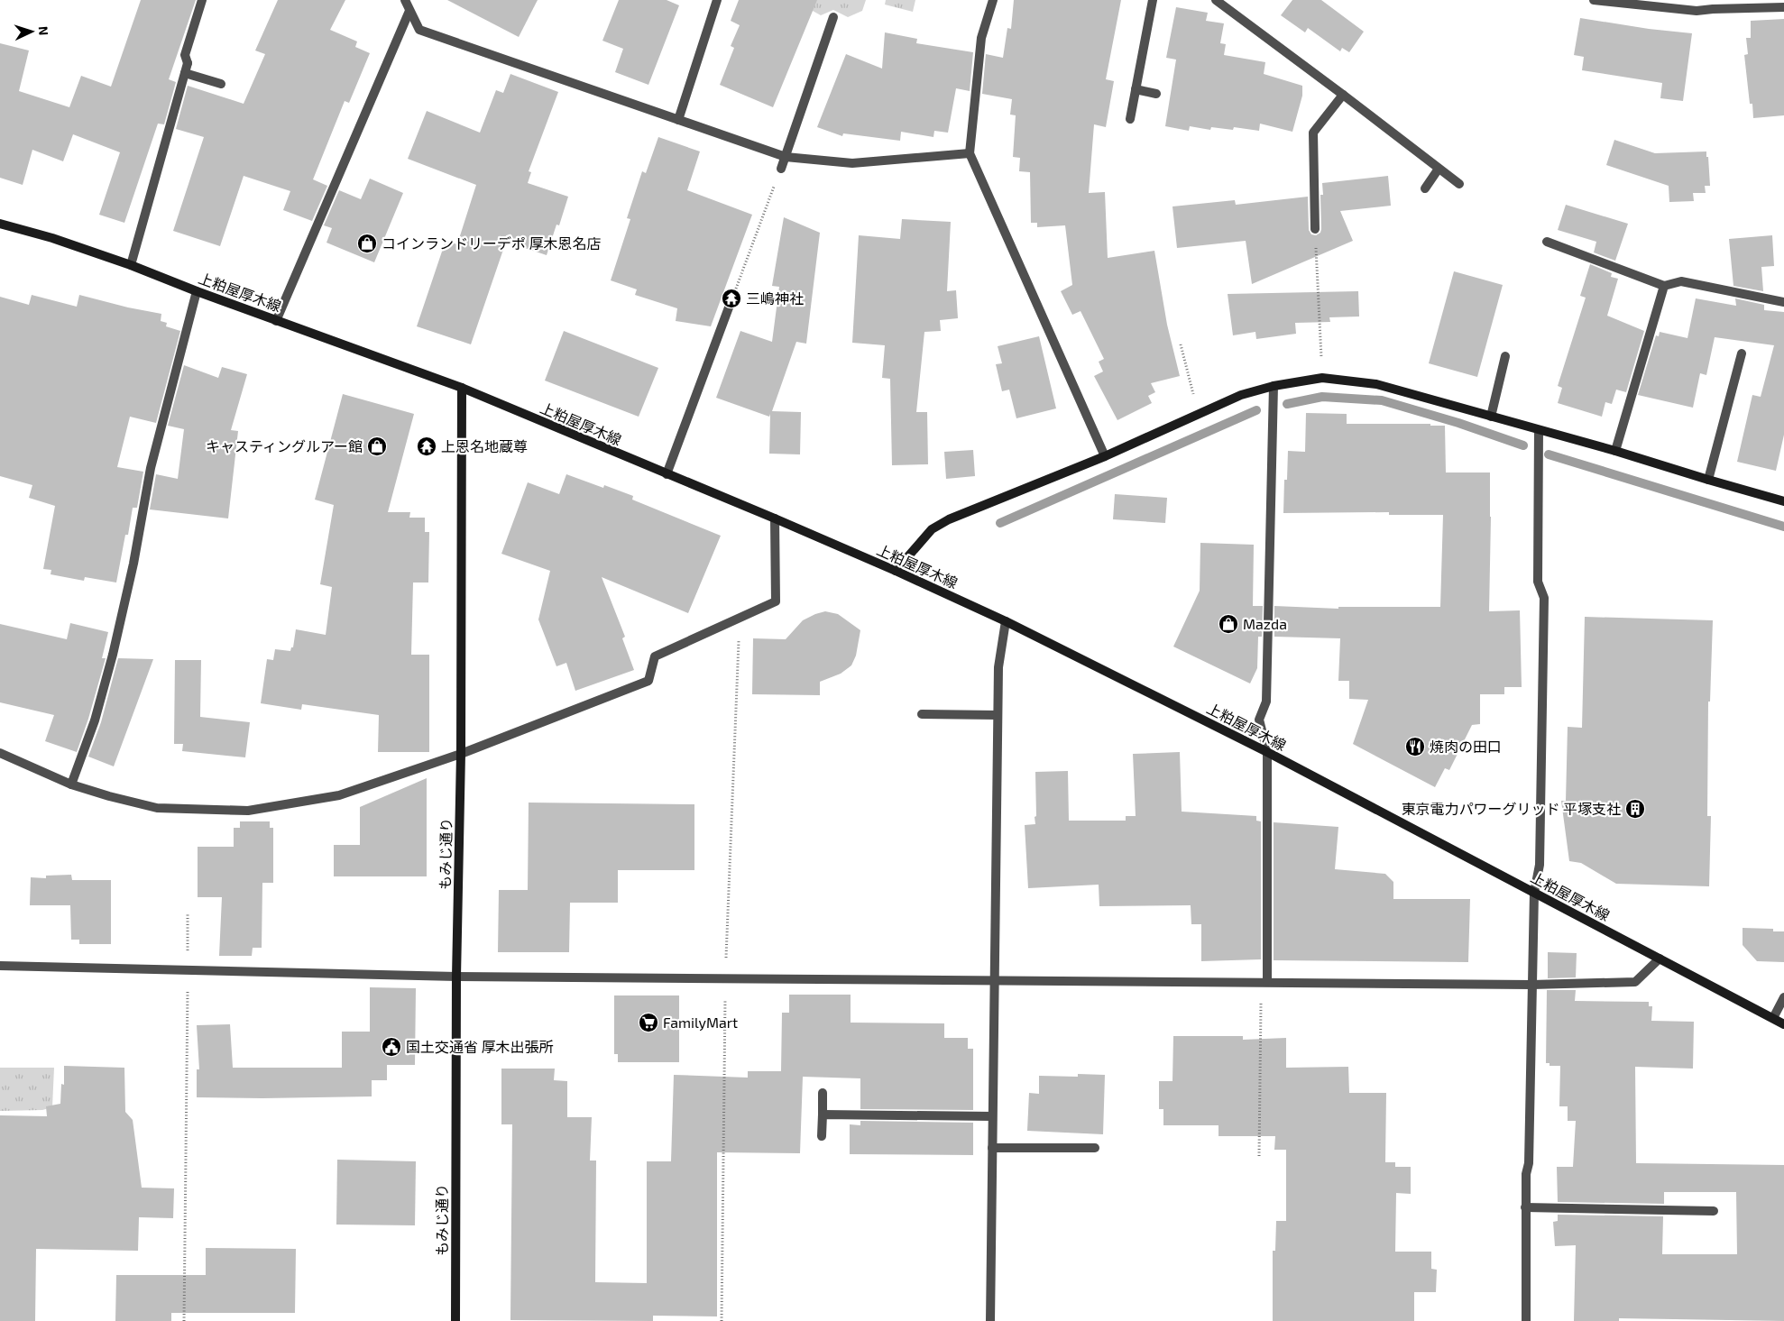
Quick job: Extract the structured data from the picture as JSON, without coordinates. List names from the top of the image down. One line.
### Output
{"streets":{"main road":["上粕屋厚木線","もみじ通り"]},"crossings":[["上粕屋厚木線","もみじ通り"]],"places":{"shop":["コインランドリーデポ 厚木恩名店","キャスティングルアー館","Mazda"],"temple":["三嶋神社","上恩名地蔵尊"],"restaurant":["焼肉の田口"],"building":["東京電力パワーグリッド 平塚支社"],"supermarket":["FamilyMart"],"public building":["国土交通省 厚木出張所"]},"north":"right"}
